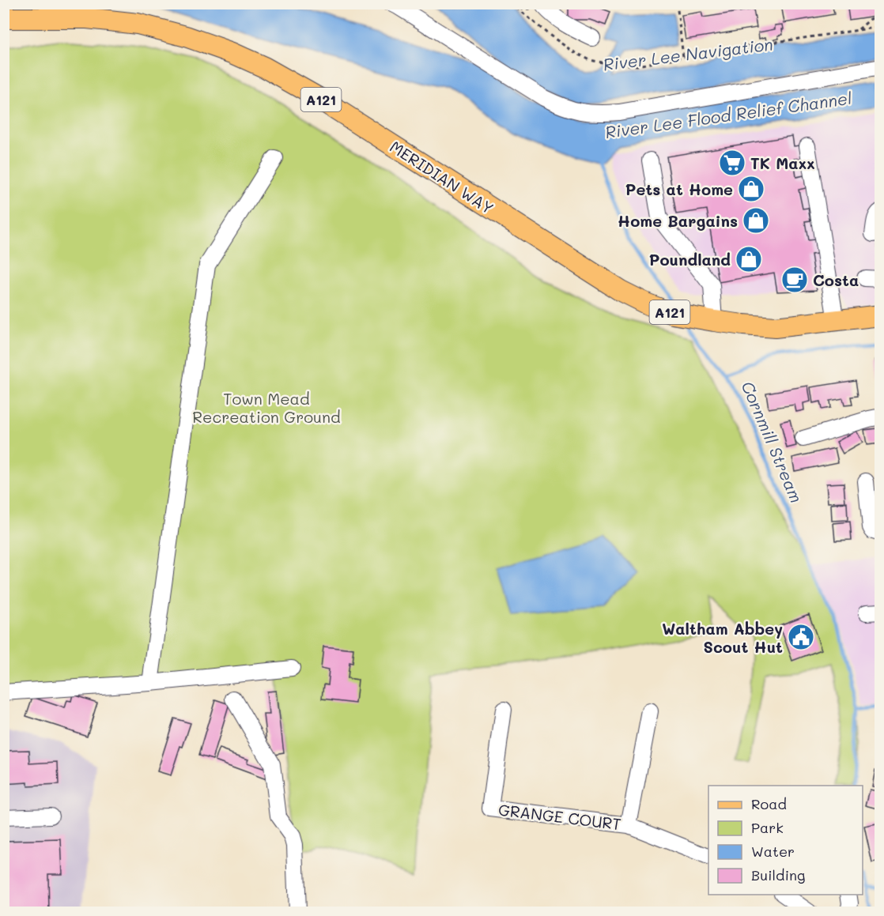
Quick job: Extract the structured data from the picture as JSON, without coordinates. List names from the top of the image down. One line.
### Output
{"streets":{"main road":["A121","MERIDIAN WAY"],"street":["GRANGE COURT"]},"water":["River Lee Navigation","River Lee Flood Relief Channel","Cornmill Stream"],"parks":["Town Mead Recreation Ground"],"places":{"supermarket":["TK Maxx"],"shop":["Pets at Home","Home Bargains","Poundland"],"cafe":["Costa"],"public building":["Waltham Abbey Scout Hut"]},"legend":["Road","Park","Water","Building"]}
